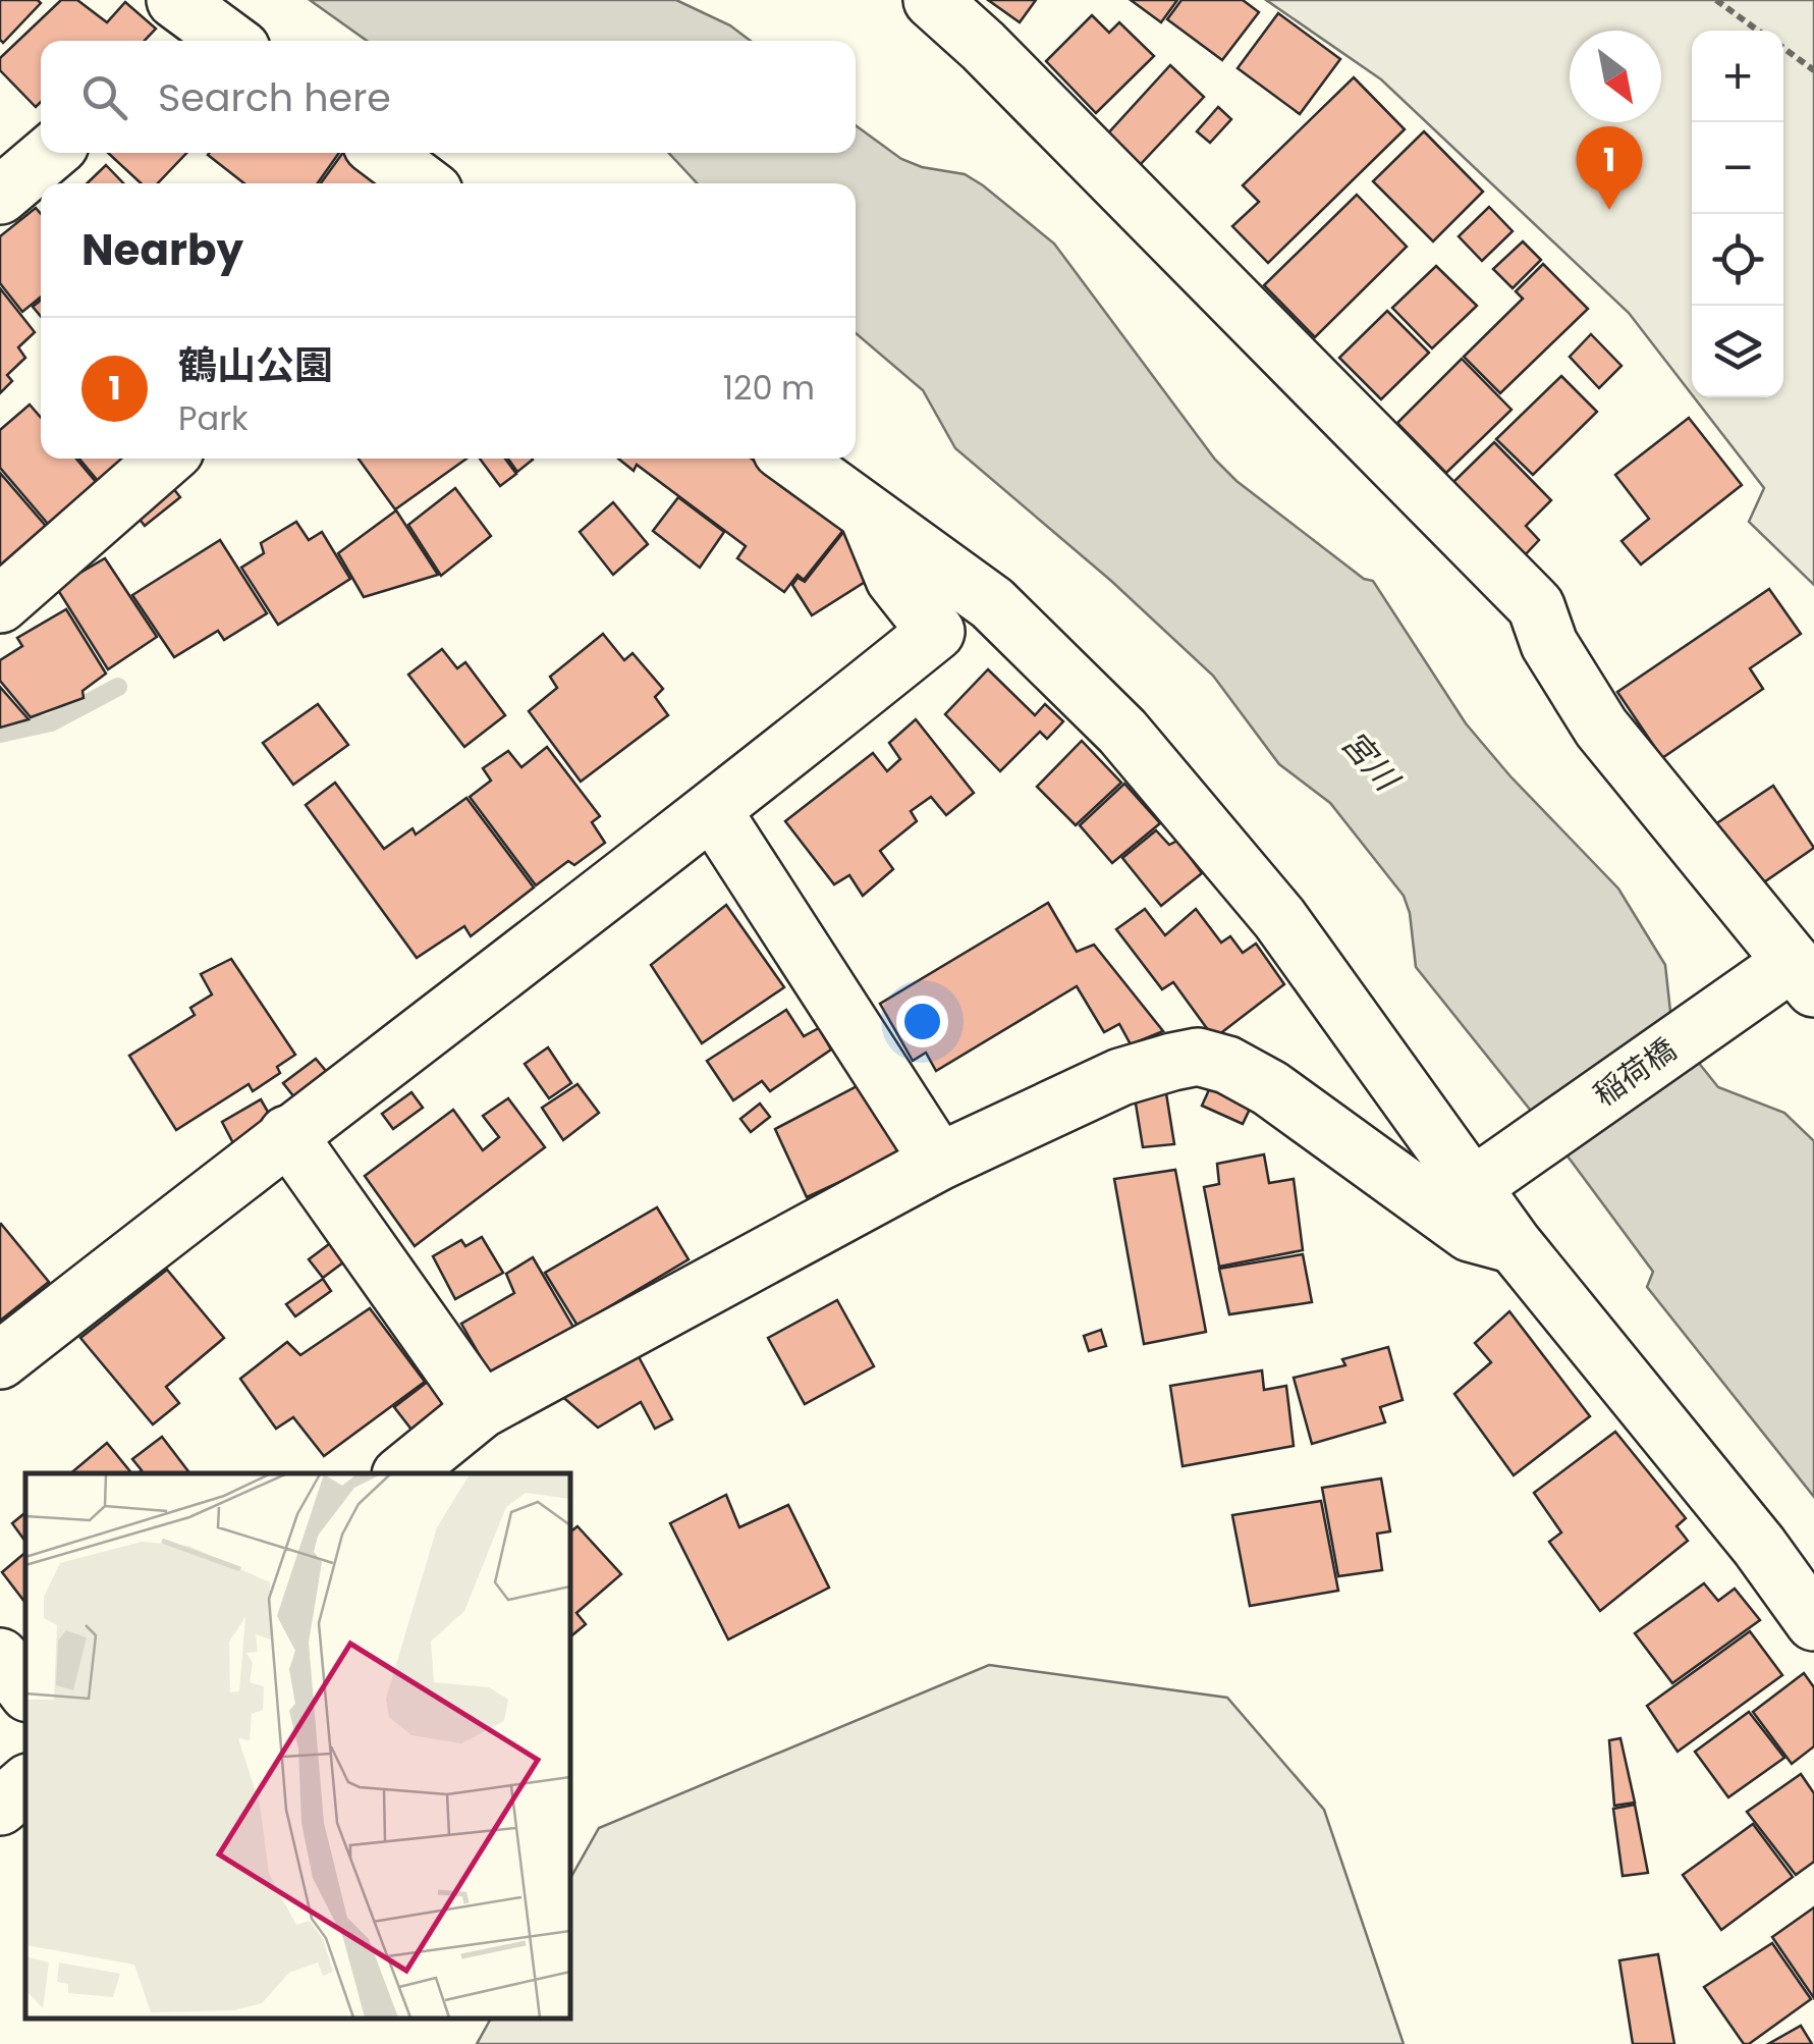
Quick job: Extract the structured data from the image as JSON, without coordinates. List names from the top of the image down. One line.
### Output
{"streets":{"street":["稲荷橋"]},"water":["宮川"],"north":"bottom right","page":{"map_buttons":["+","−"],"search":"Search here","pins":"1","heading":"Nearby","list":[{"mark":"1","name":"鶴山公園","note":"Park","value":"120 m"}]}}
